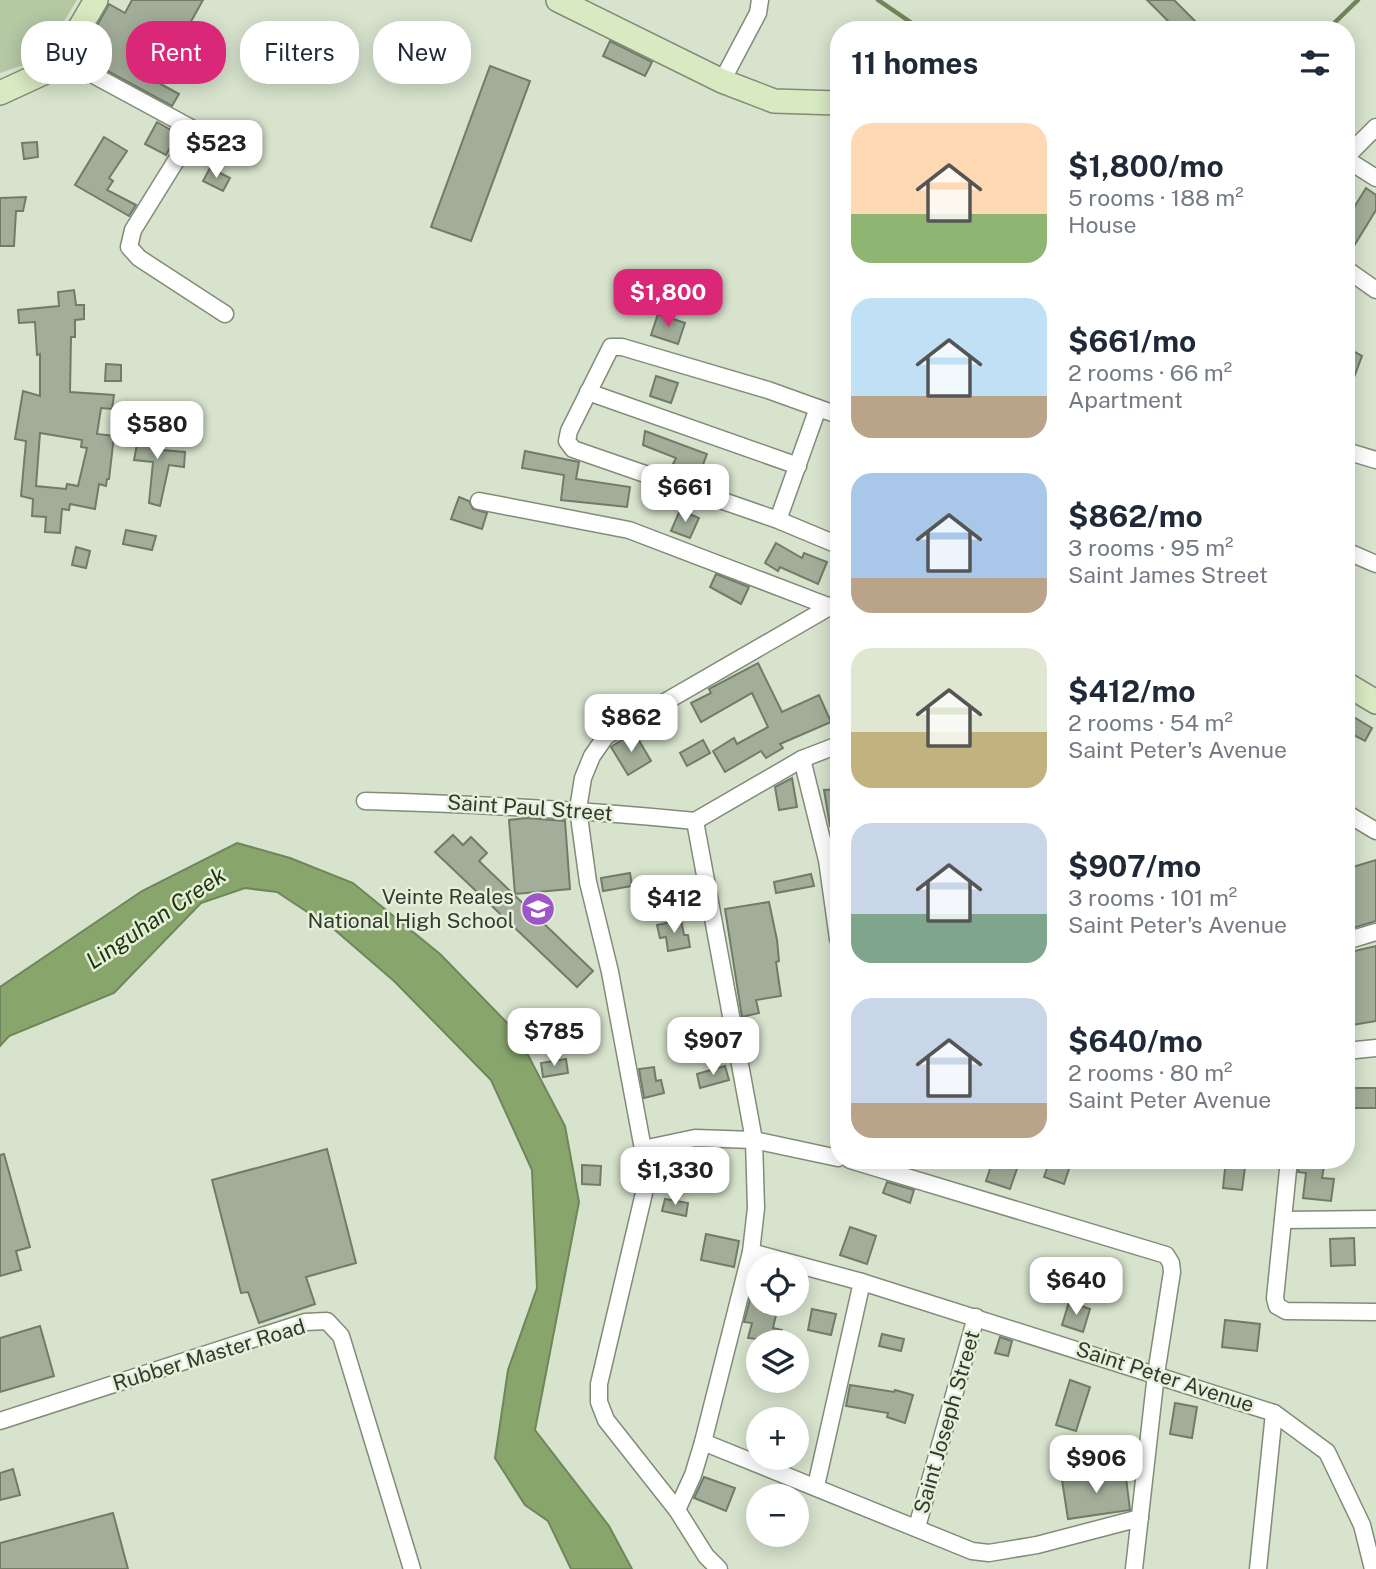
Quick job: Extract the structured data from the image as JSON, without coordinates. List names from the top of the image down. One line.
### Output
{"streets":{"street":["Saint Paul Street","Rubber Master Road","Saint Peter Avenue","Saint Joseph Street"]},"crossings":[["Saint Peter Avenue","Saint Joseph Street"]],"water":["Linguhan Creek"],"places":{"school or university":["Veinte Reales National High School"]},"page":{"chip":["Buy","Rent","Filters","New"],"heading":"11 homes","list":[{"name":"$1,800/mo","note":"5 rooms · 188 m² · House"},{"name":"$661/mo","note":"2 rooms · 66 m² · Apartment"},{"name":"$862/mo","note":"3 rooms · 95 m² · Saint James Street"},{"name":"$412/mo","note":"2 rooms · 54 m² · Saint Peter's Avenue"},{"name":"$907/mo","note":"3 rooms · 101 m² · Saint Peter's Avenue"},{"name":"$640/mo","note":"2 rooms · 80 m² · Saint Peter Avenue"}],"price":["$523","$1,800","$580","$661","$862","$412","$785","$907","$1,330","$640","$906"],"map_buttons":["+","−"]}}
